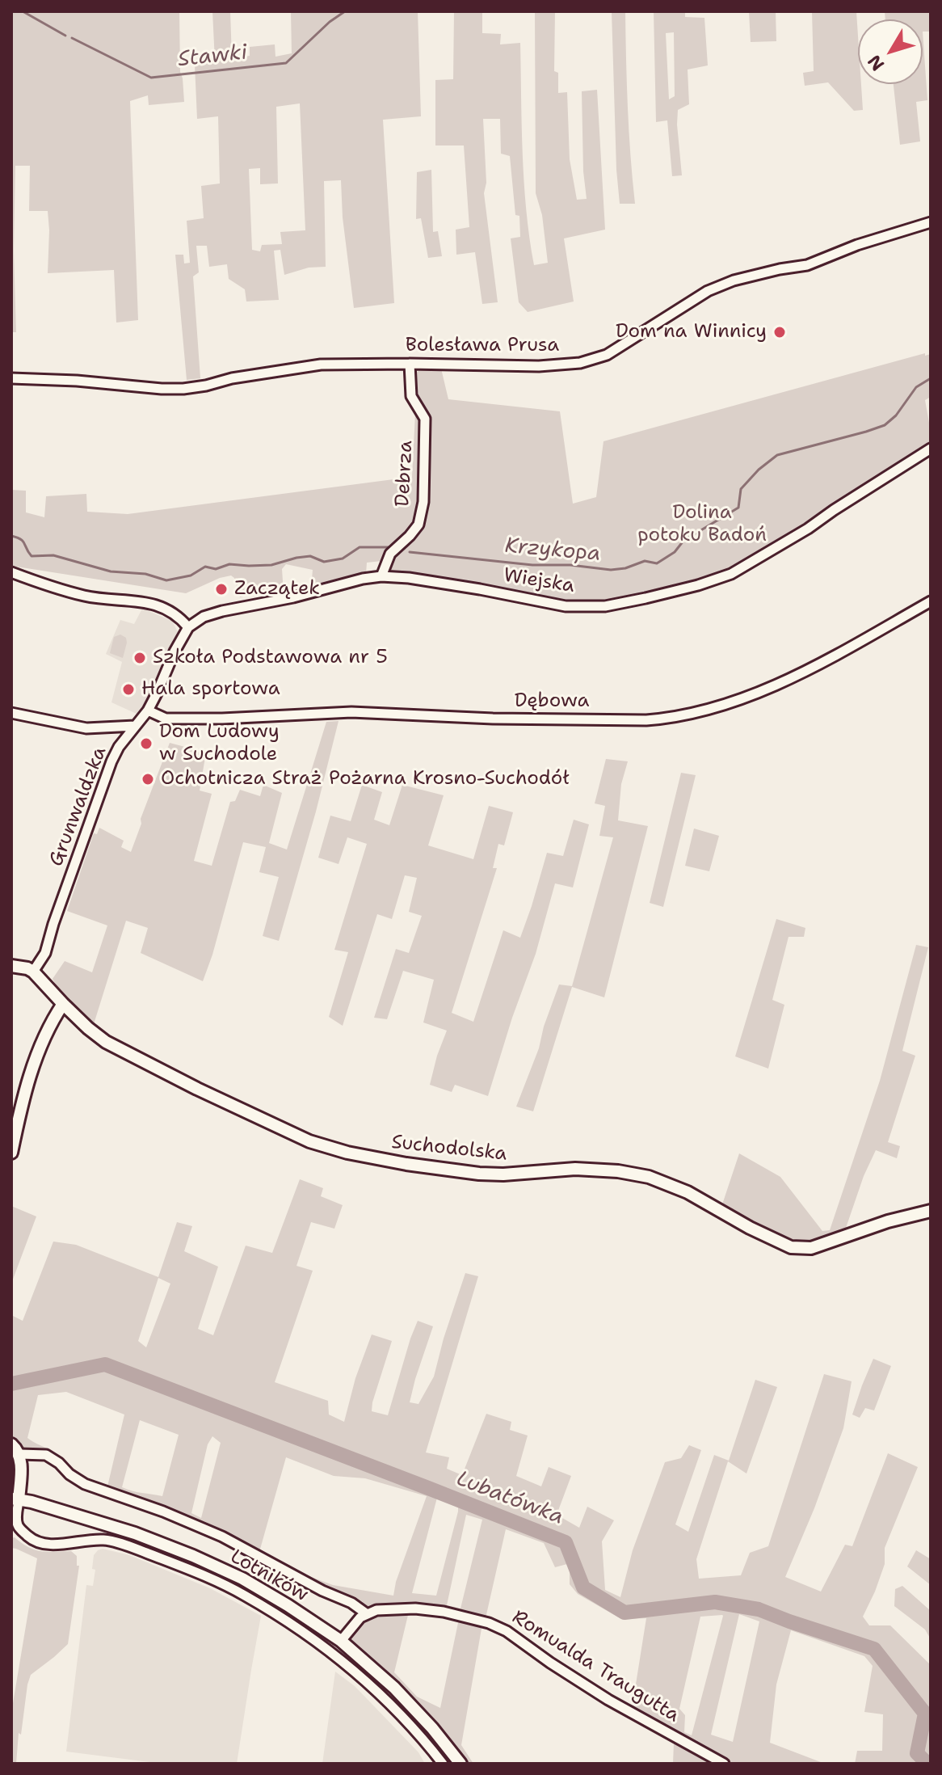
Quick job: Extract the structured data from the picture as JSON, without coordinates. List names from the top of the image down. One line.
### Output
{"streets":{"street":["Bolesława Prusa","Debrza","Wiejska","Dębowa","Grunwaldzka","Suchodolska","Lotników","Romualda Traugutta"]},"crossings":[["Bolesława Prusa","Debrza"],["Debrza","Wiejska"],["Wiejska","Grunwaldzka"],["Dębowa","Grunwaldzka"],["Grunwaldzka","Suchodolska"]],"water":["Stawki","Krzykopa","Lubatówka"],"parks":["Dolina potoku Badoń"],"places":["Dom na Winnicy","Zaczątek","Szkoła Podstawowa nr 5","Hala sportowa","Dom Ludowy w Suchodole","Ochotnicza Straż Pożarna Krosno-Suchodół"],"north":"bottom left"}
